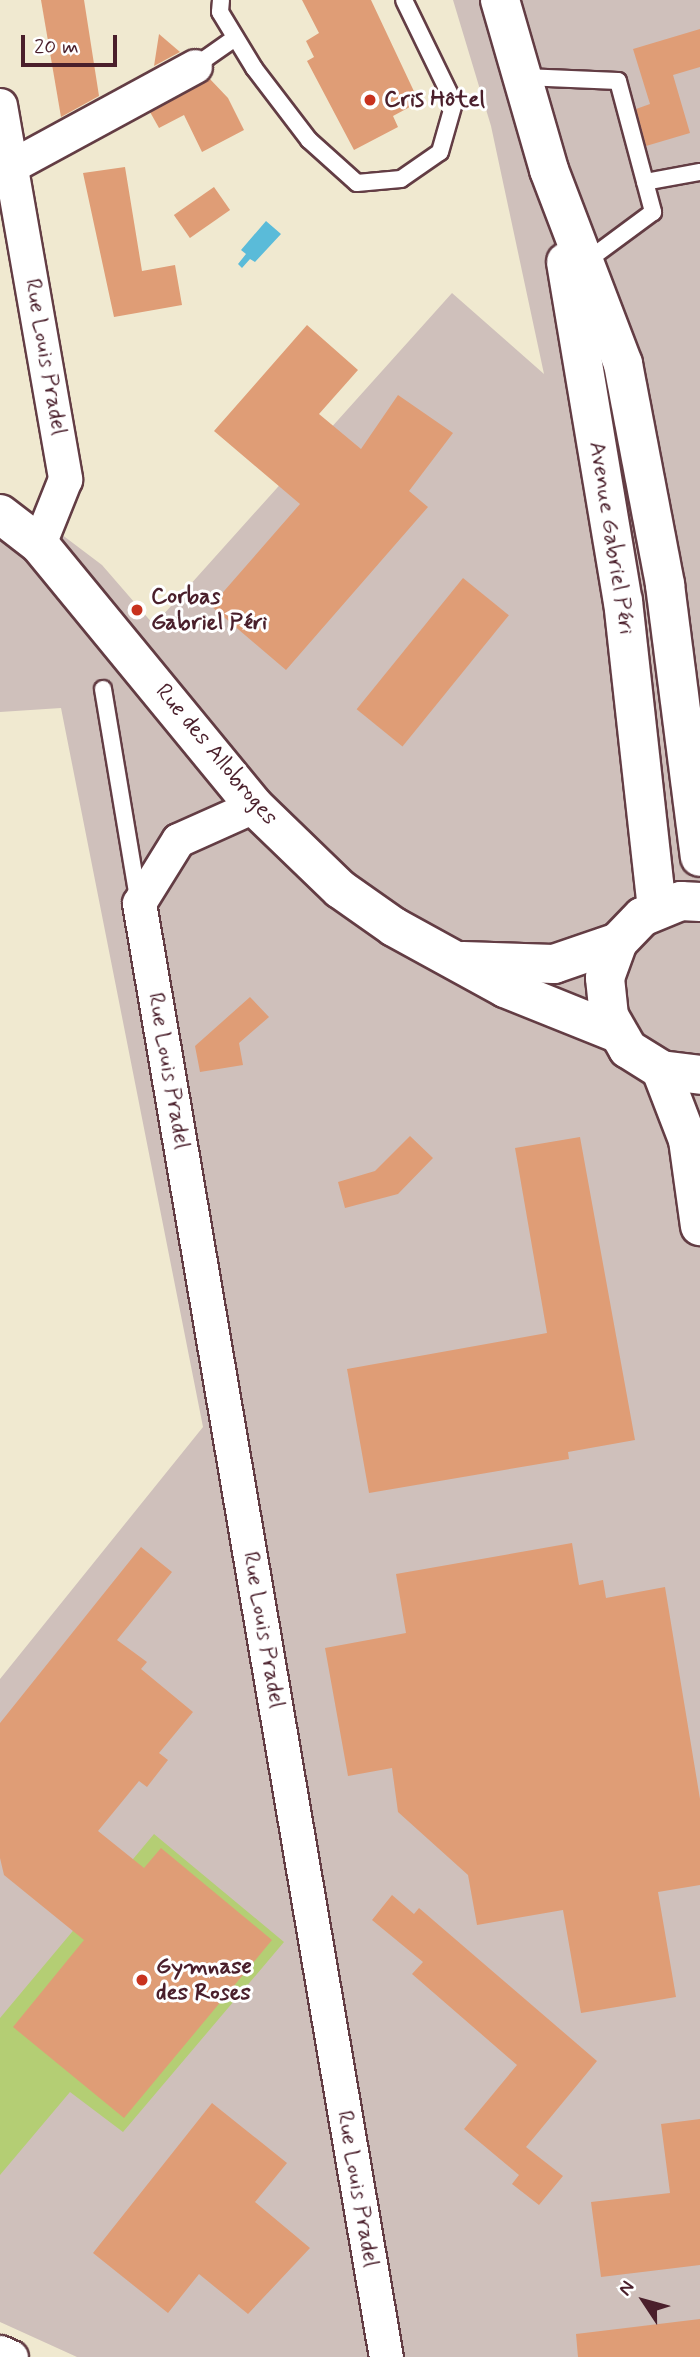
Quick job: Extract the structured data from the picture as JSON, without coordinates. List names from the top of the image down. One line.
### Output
{"streets":{"main road":["Avenue Gabriel Péri","Rue des Allobroges"],"street":["Rue Louis Pradel"]},"crossings":[["Rue Louis Pradel","Rue des Allobroges"]],"places":["Cris Hôtel","Corbas Gabriel Péri","Gymnase des Roses"],"scale_bar":"20 m","north":"top left"}
